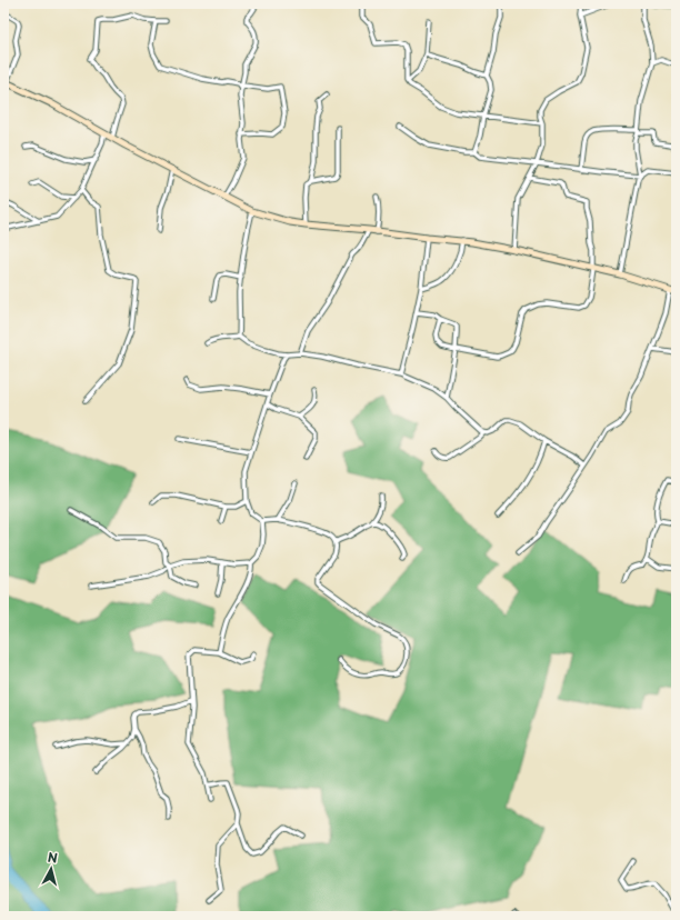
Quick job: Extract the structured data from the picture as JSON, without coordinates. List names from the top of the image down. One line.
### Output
{"north":"top"}
